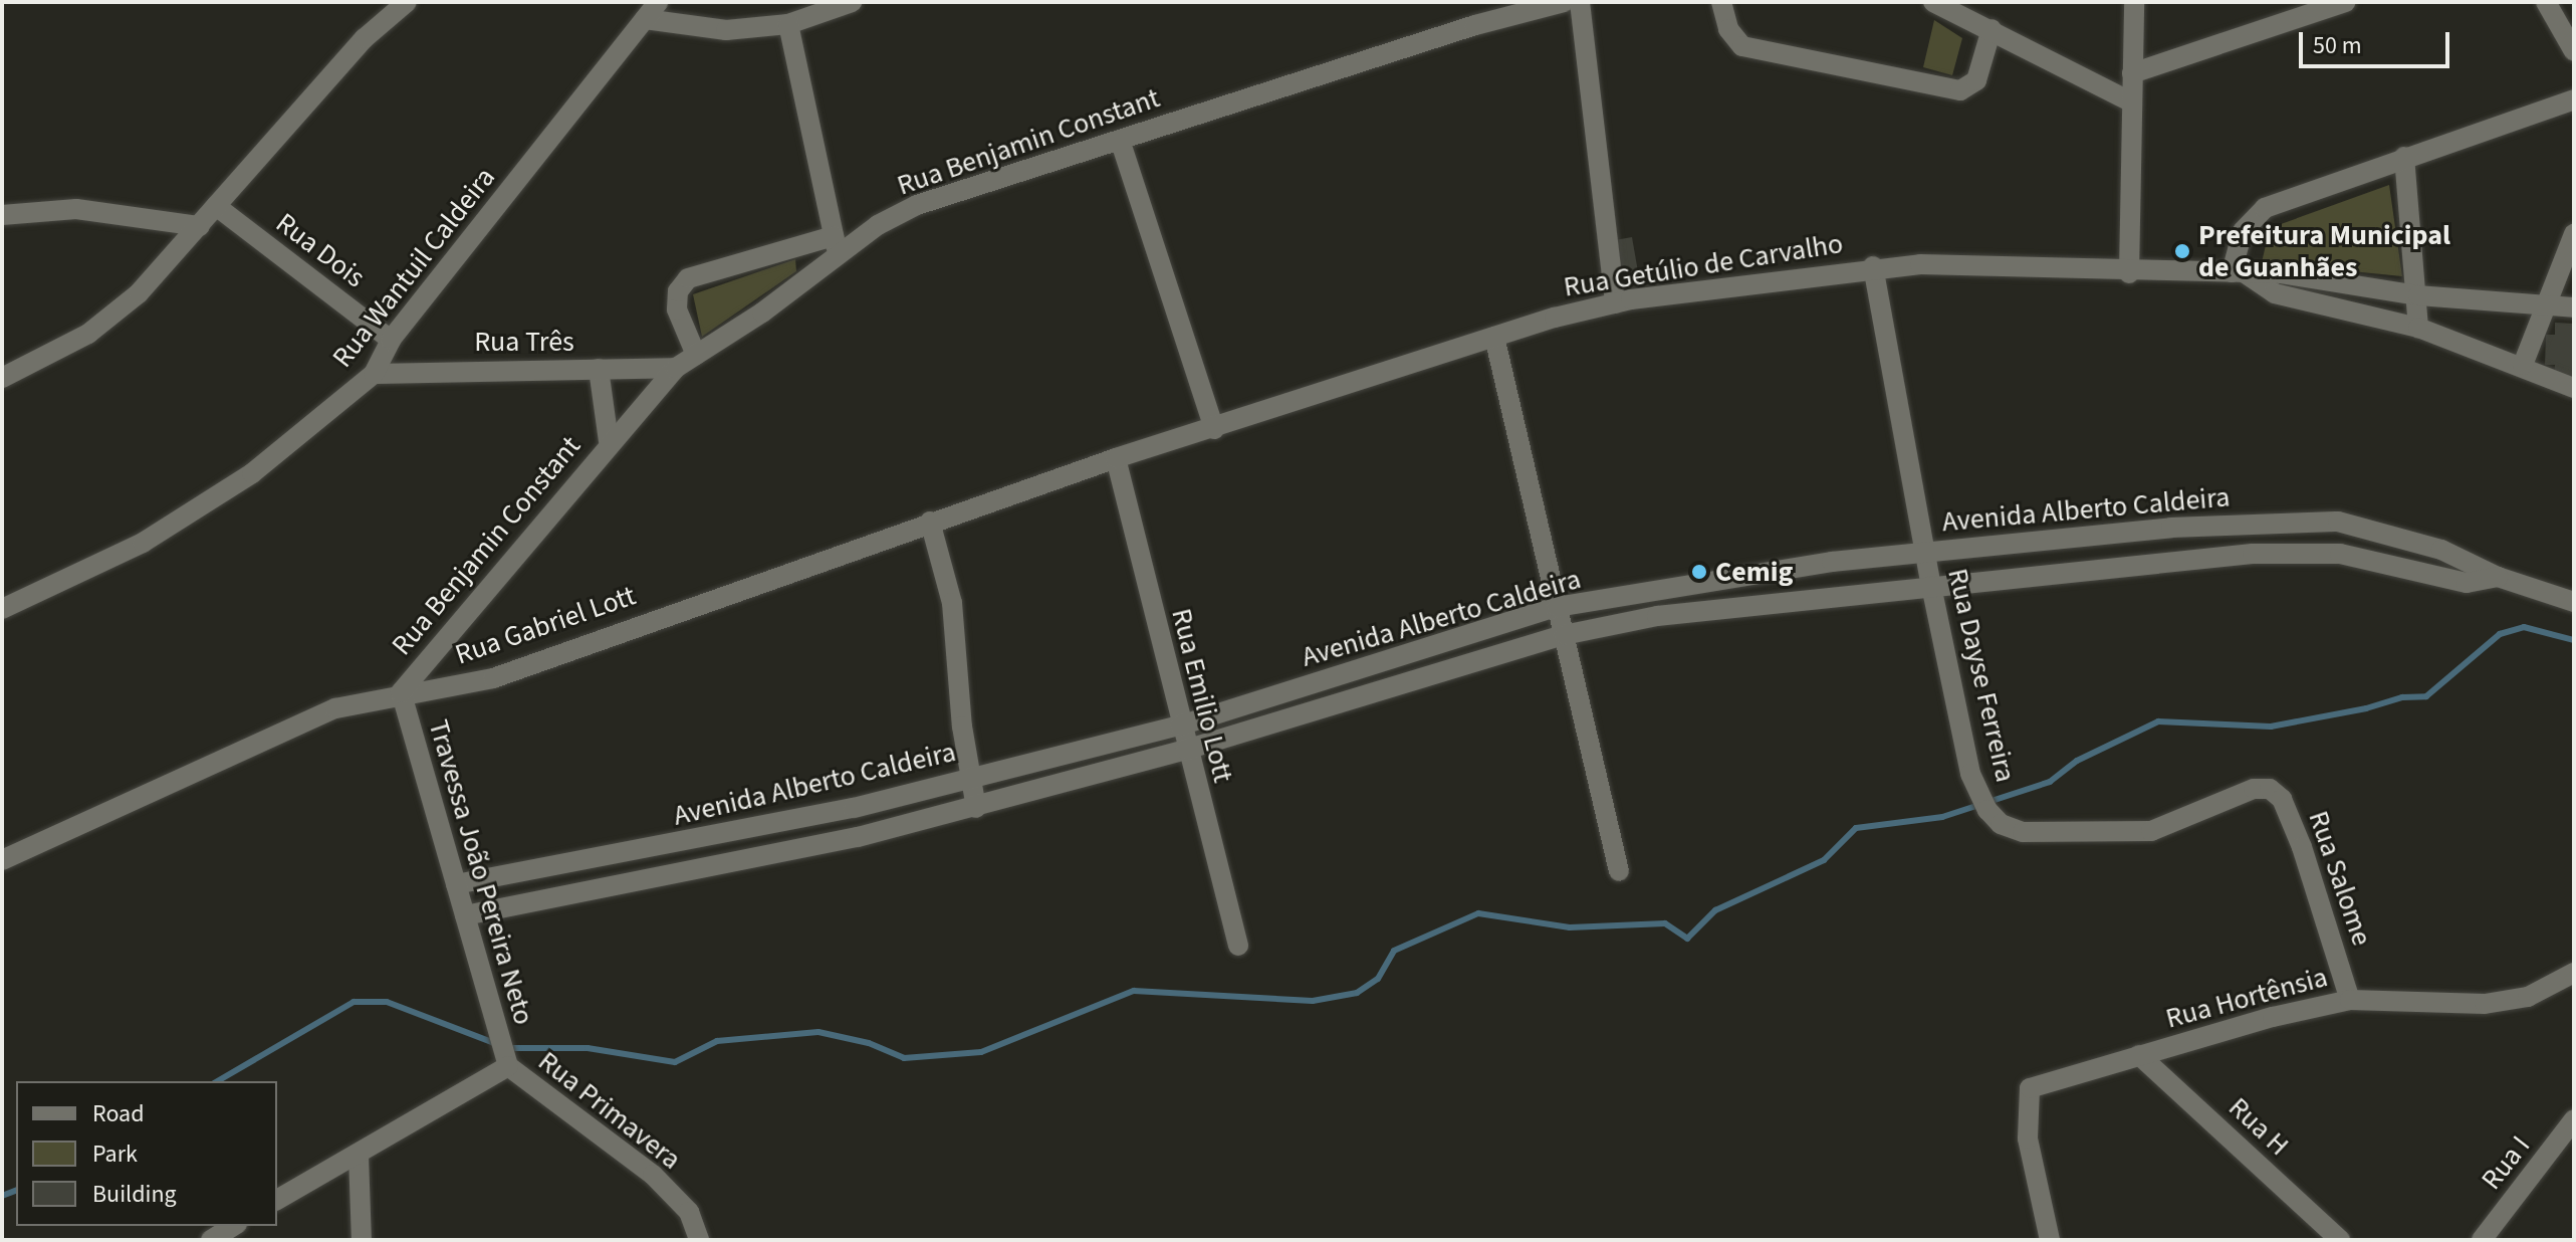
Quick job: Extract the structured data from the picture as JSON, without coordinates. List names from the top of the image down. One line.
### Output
{"streets":{"street":["Rua Benjamin Constant","Rua Dois","Rua Getúlio de Carvalho","Rua Wantuil Caldeira","Rua Três","Avenida Alberto Caldeira","Rua Gabriel Lott","Rua Dayse Ferreira","Rua Emilio Lott","Travessa João Pereira Neto","Rua Salome","Rua Hortênsia","Rua Primavera","Rua H","Rua I"]},"crossings":[["Rua Benjamin Constant","Rua Três"],["Rua Benjamin Constant","Rua Gabriel Lott"],["Rua Benjamin Constant","Travessa João Pereira Neto"],["Rua Dois","Rua Wantuil Caldeira"],["Rua Getúlio de Carvalho","Rua Gabriel Lott"],["Rua Getúlio de Carvalho","Rua Dayse Ferreira"],["Rua Getúlio de Carvalho","Rua Emilio Lott"],["Rua Wantuil Caldeira","Rua Três"],["Avenida Alberto Caldeira","Rua Dayse Ferreira"],["Avenida Alberto Caldeira","Rua Emilio Lott"],["Avenida Alberto Caldeira","Travessa João Pereira Neto"],["Rua Gabriel Lott","Rua Emilio Lott"],["Rua Gabriel Lott","Travessa João Pereira Neto"],["Rua Dayse Ferreira","Rua Salome"],["Travessa João Pereira Neto","Rua Primavera"],["Rua Salome","Rua Hortênsia"],["Rua Hortênsia","Rua H"]],"places":["Prefeitura Municipal de Guanhães","Cemig"],"legend":["Road","Park","Building"],"scale_bar":"50 m"}
